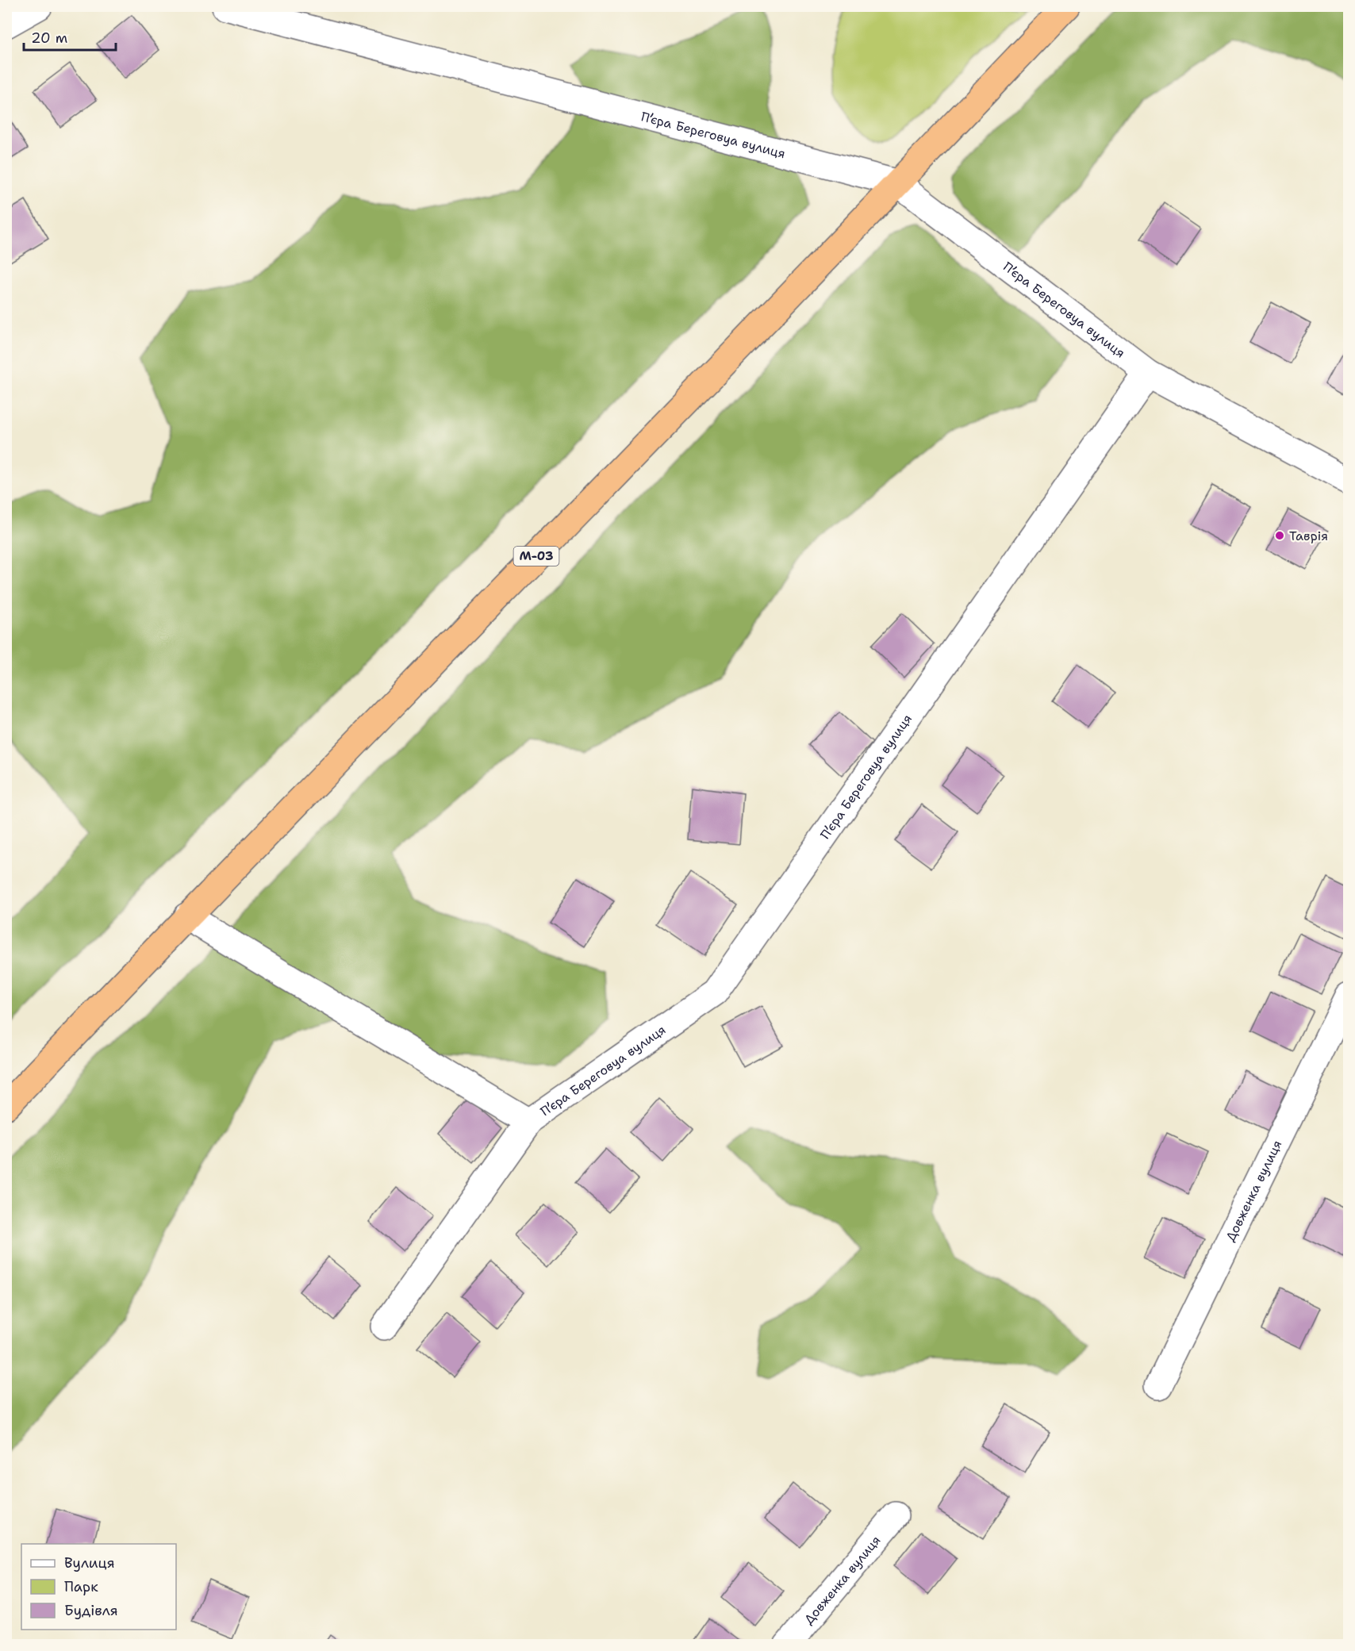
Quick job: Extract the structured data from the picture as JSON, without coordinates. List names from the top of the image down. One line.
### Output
{"streets":{"highway":["М-03"],"street":["П’єра Береговуа вулиця","Довженка вулиця"]},"crossings":[["П’єра Береговуа вулиця","М-03"]],"places":["Таврiя"],"legend":["Вулиця","Парк","Будівля"],"scale_bar":"20 m"}
